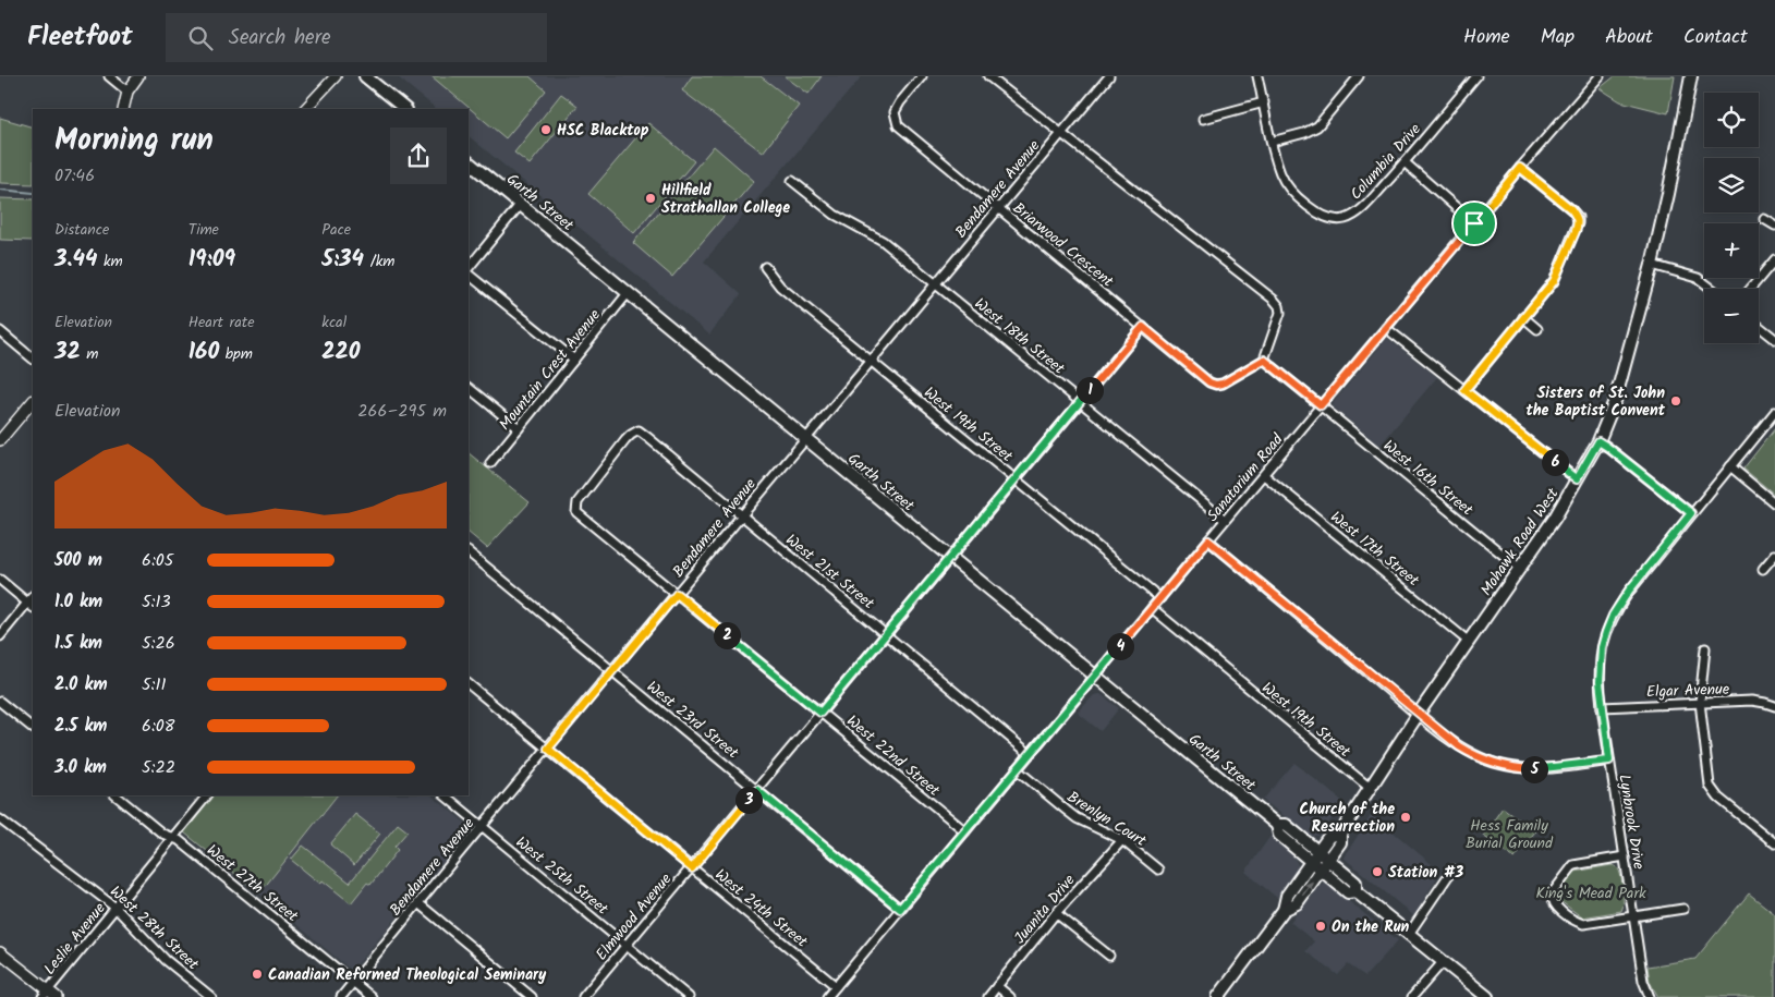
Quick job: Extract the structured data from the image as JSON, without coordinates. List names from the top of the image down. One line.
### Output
{"streets":{"main road":["Garth Street","Mohawk Road West"],"street":["Columbia Drive","Bendamere Avenue","Briarwood Crescent","West 18th Street","Mountain Crest Avenue","West 19th Street","Sanatorium Road","West 16th Street","West 17th Street","West 21st Street","Elgar Avenue","West 23rd Street","West 22nd Street","Brenlyn Court","Lynbrook Drive","West 25th Street","West 27th Street","West 24th Street","Juanita Drive","Elmwood Avenue","West 28th Street","Leslie Avenue"]},"crossings":[["Bendamere Avenue","Garth Street"],["Bendamere Avenue","Briarwood Crescent"],["Bendamere Avenue","West 18th Street"],["Bendamere Avenue","West 19th Street"],["Bendamere Avenue","West 21st Street"],["Bendamere Avenue","West 23rd Street"],["Bendamere Avenue","West 22nd Street"],["Bendamere Avenue","West 25th Street"],["Bendamere Avenue","West 27th Street"],["Bendamere Avenue","West 24th Street"],["Garth Street","Mountain Crest Avenue"],["Garth Street","Sanatorium Road"],["Garth Street","Mohawk Road West"],["Garth Street","Elmwood Avenue"],["Briarwood Crescent","Elmwood Avenue"],["West 18th Street","Sanatorium Road"],["West 18th Street","Elmwood Avenue"],["West 19th Street","Sanatorium Road"],["West 19th Street","Mohawk Road West"],["West 19th Street","Elmwood Avenue"],["Sanatorium Road","West 16th Street"],["Sanatorium Road","West 17th Street"],["Sanatorium Road","West 21st Street"],["Sanatorium Road","West 23rd Street"],["Sanatorium Road","West 22nd Street"],["Sanatorium Road","Brenlyn Court"],["Sanatorium Road","West 24th Street"],["West 16th Street","Mohawk Road West"],["Mohawk Road West","West 17th Street"],["West 21st Street","West 22nd Street"],["West 21st Street","Elmwood Avenue"],["Elgar Avenue","Lynbrook Drive"],["West 23rd Street","Elmwood Avenue"],["West 22nd Street","Elmwood Avenue"],["Brenlyn Court","Juanita Drive"],["West 25th Street","Elmwood Avenue"],["West 27th Street","Leslie Avenue"],["West 24th Street","Elmwood Avenue"],["West 28th Street","Leslie Avenue"]],"parks":["Hess Family Burial Ground","King's Mead Park"],"places":["HSC Blacktop","Hillfield Strathallan College","Sisters of St. John the Baptist Convent","Church of the Resurrection","Station #3","On the Run","Canadian Reformed Theological Seminary"],"page":{"header":"Fleetfoot","search":"Search here","nav":["Home","Map","About","Contact"],"map_buttons":["+","−"],"heading":["Morning run","07:46"],"stats":[["Distance","3.44 km"],["Time","19:09"],["Pace","5:34 /km"],["Elevation","32 m"],["Heart rate","160 bpm"],["kcal","220"]],"pins":["1","6","2","4","5","3"],"chart":["Elevation","266–295 m"],"list":[{"name":"500 m","note":"6:05"},{"name":"1.0 km","note":"5:13"},{"name":"1.5 km","note":"5:26"},{"name":"2.0 km","note":"5:11"},{"name":"2.5 km","note":"6:08"},{"name":"3.0 km","note":"5:22"}]}}
